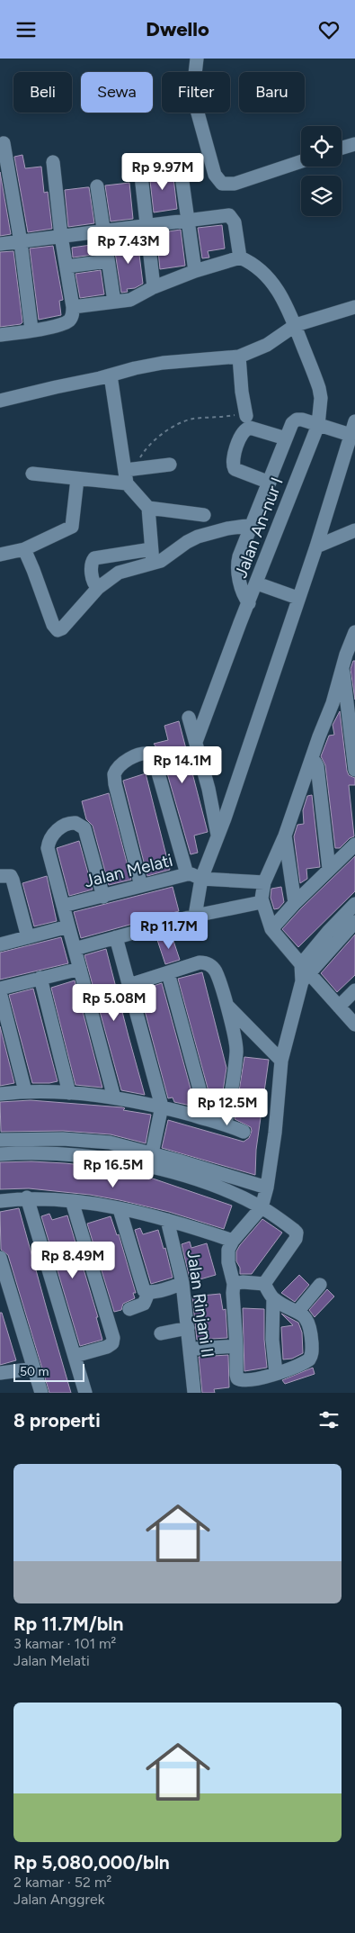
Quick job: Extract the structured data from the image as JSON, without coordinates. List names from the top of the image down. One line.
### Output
{"streets":{"street":["Jalan An-nur I","Jalan Melati","Jalan Rinjani II"]},"scale_bar":"50 m","page":{"header":"Dwello","chip":["Beli","Sewa","Filter","Baru"],"price":["Rp 9.97M","Rp 7.43M","Rp 14.1M","Rp 11.7M","Rp 5.08M","Rp 12.5M","Rp 16.5M","Rp 8.49M"],"scale":"50 m","heading":"8 properti","list":[{"name":"Rp 11.7M/bln","note":"3 kamar · 101 m² · Jalan Melati"},{"name":"Rp 5,080,000/bln","note":"2 kamar · 52 m² · Jalan Anggrek"}]}}
